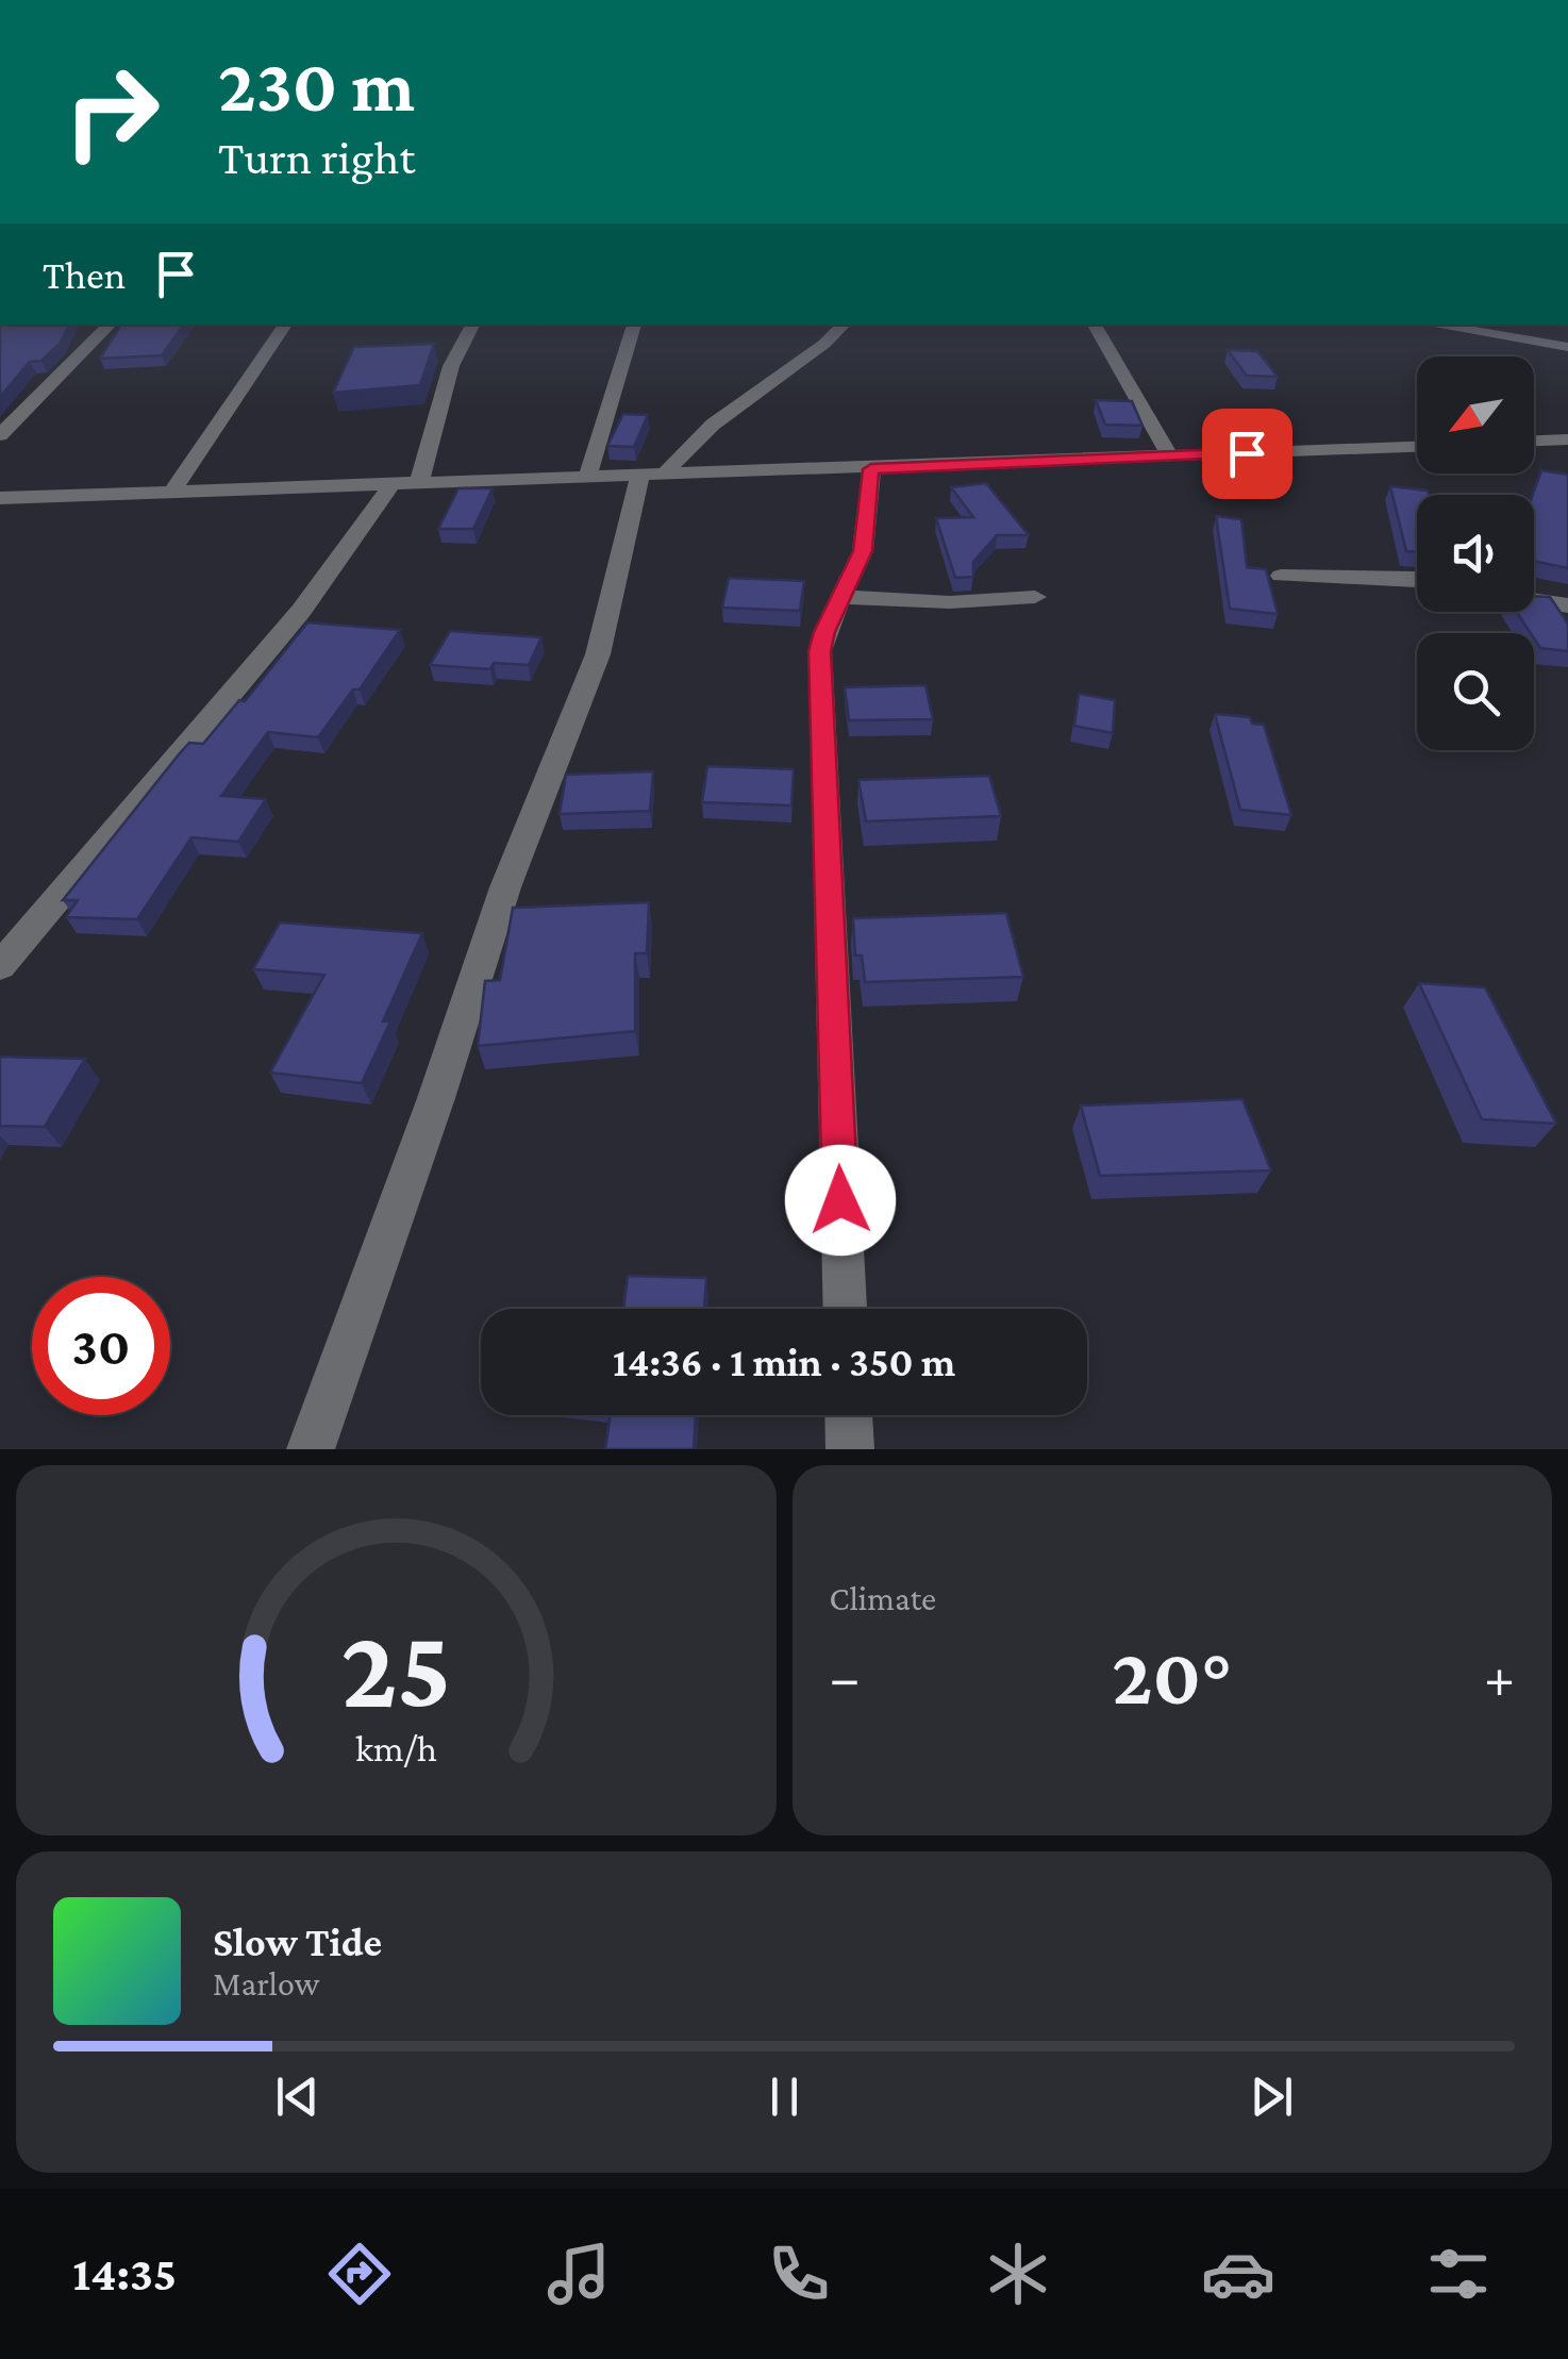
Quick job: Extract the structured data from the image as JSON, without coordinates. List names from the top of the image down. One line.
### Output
{"north":"bottom left","page":{"turn":["230 m","Turn right"],"then":"Then","limit":"30","trip":"14:36 · 1 min · 350 m","tile":"Climate","heat":["−","20°","+"],"song":["Slow Tide","Marlow"],"tabs":"14:35","gauge":["25","km/h"]}}
